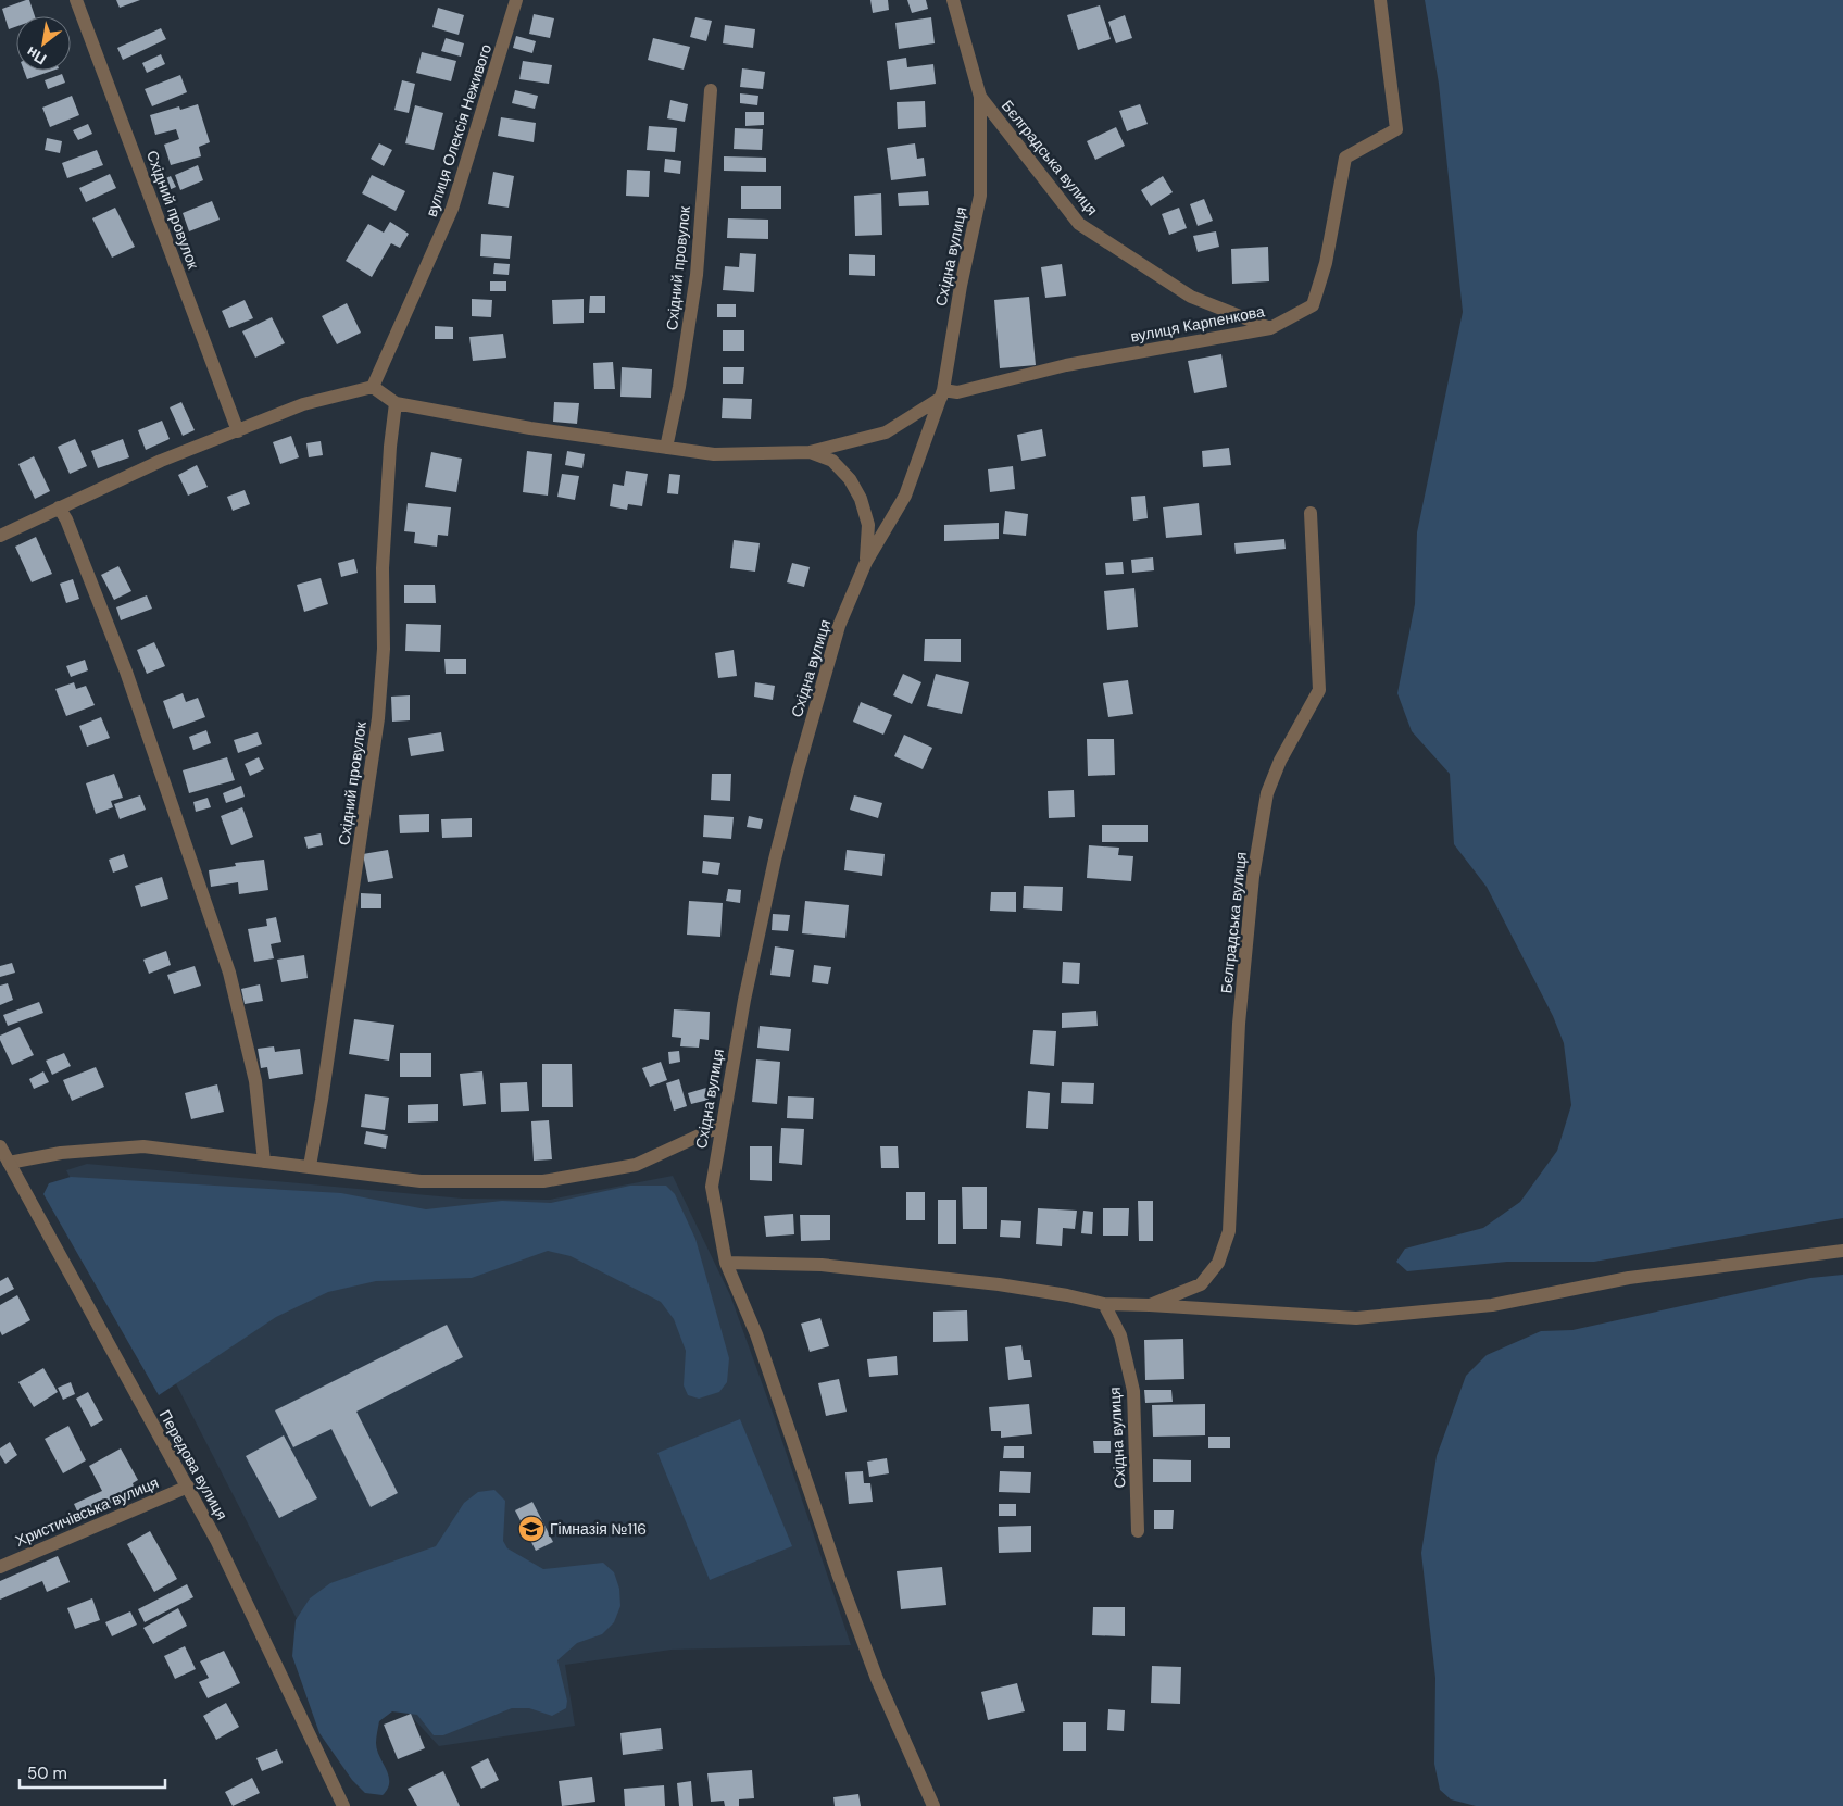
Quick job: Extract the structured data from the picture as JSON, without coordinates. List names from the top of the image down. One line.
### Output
{"streets":{"street":["вулиця Олексія Неживого","Бєлградська вулиця","Східний провулок","Східна вулиця","вулиця Карпенкова","Передова вулиця","Христичівська вулиця"]},"crossings":[["Бєлградська вулиця","Східна вулиця"],["Бєлградська вулиця","вулиця Карпенкова"],["Східна вулиця","вулиця Карпенкова"],["Передова вулиця","Христичівська вулиця"]],"places":{"school or university":["Гімназія №116"]},"scale_bar":"50 m","north":"bottom left"}
